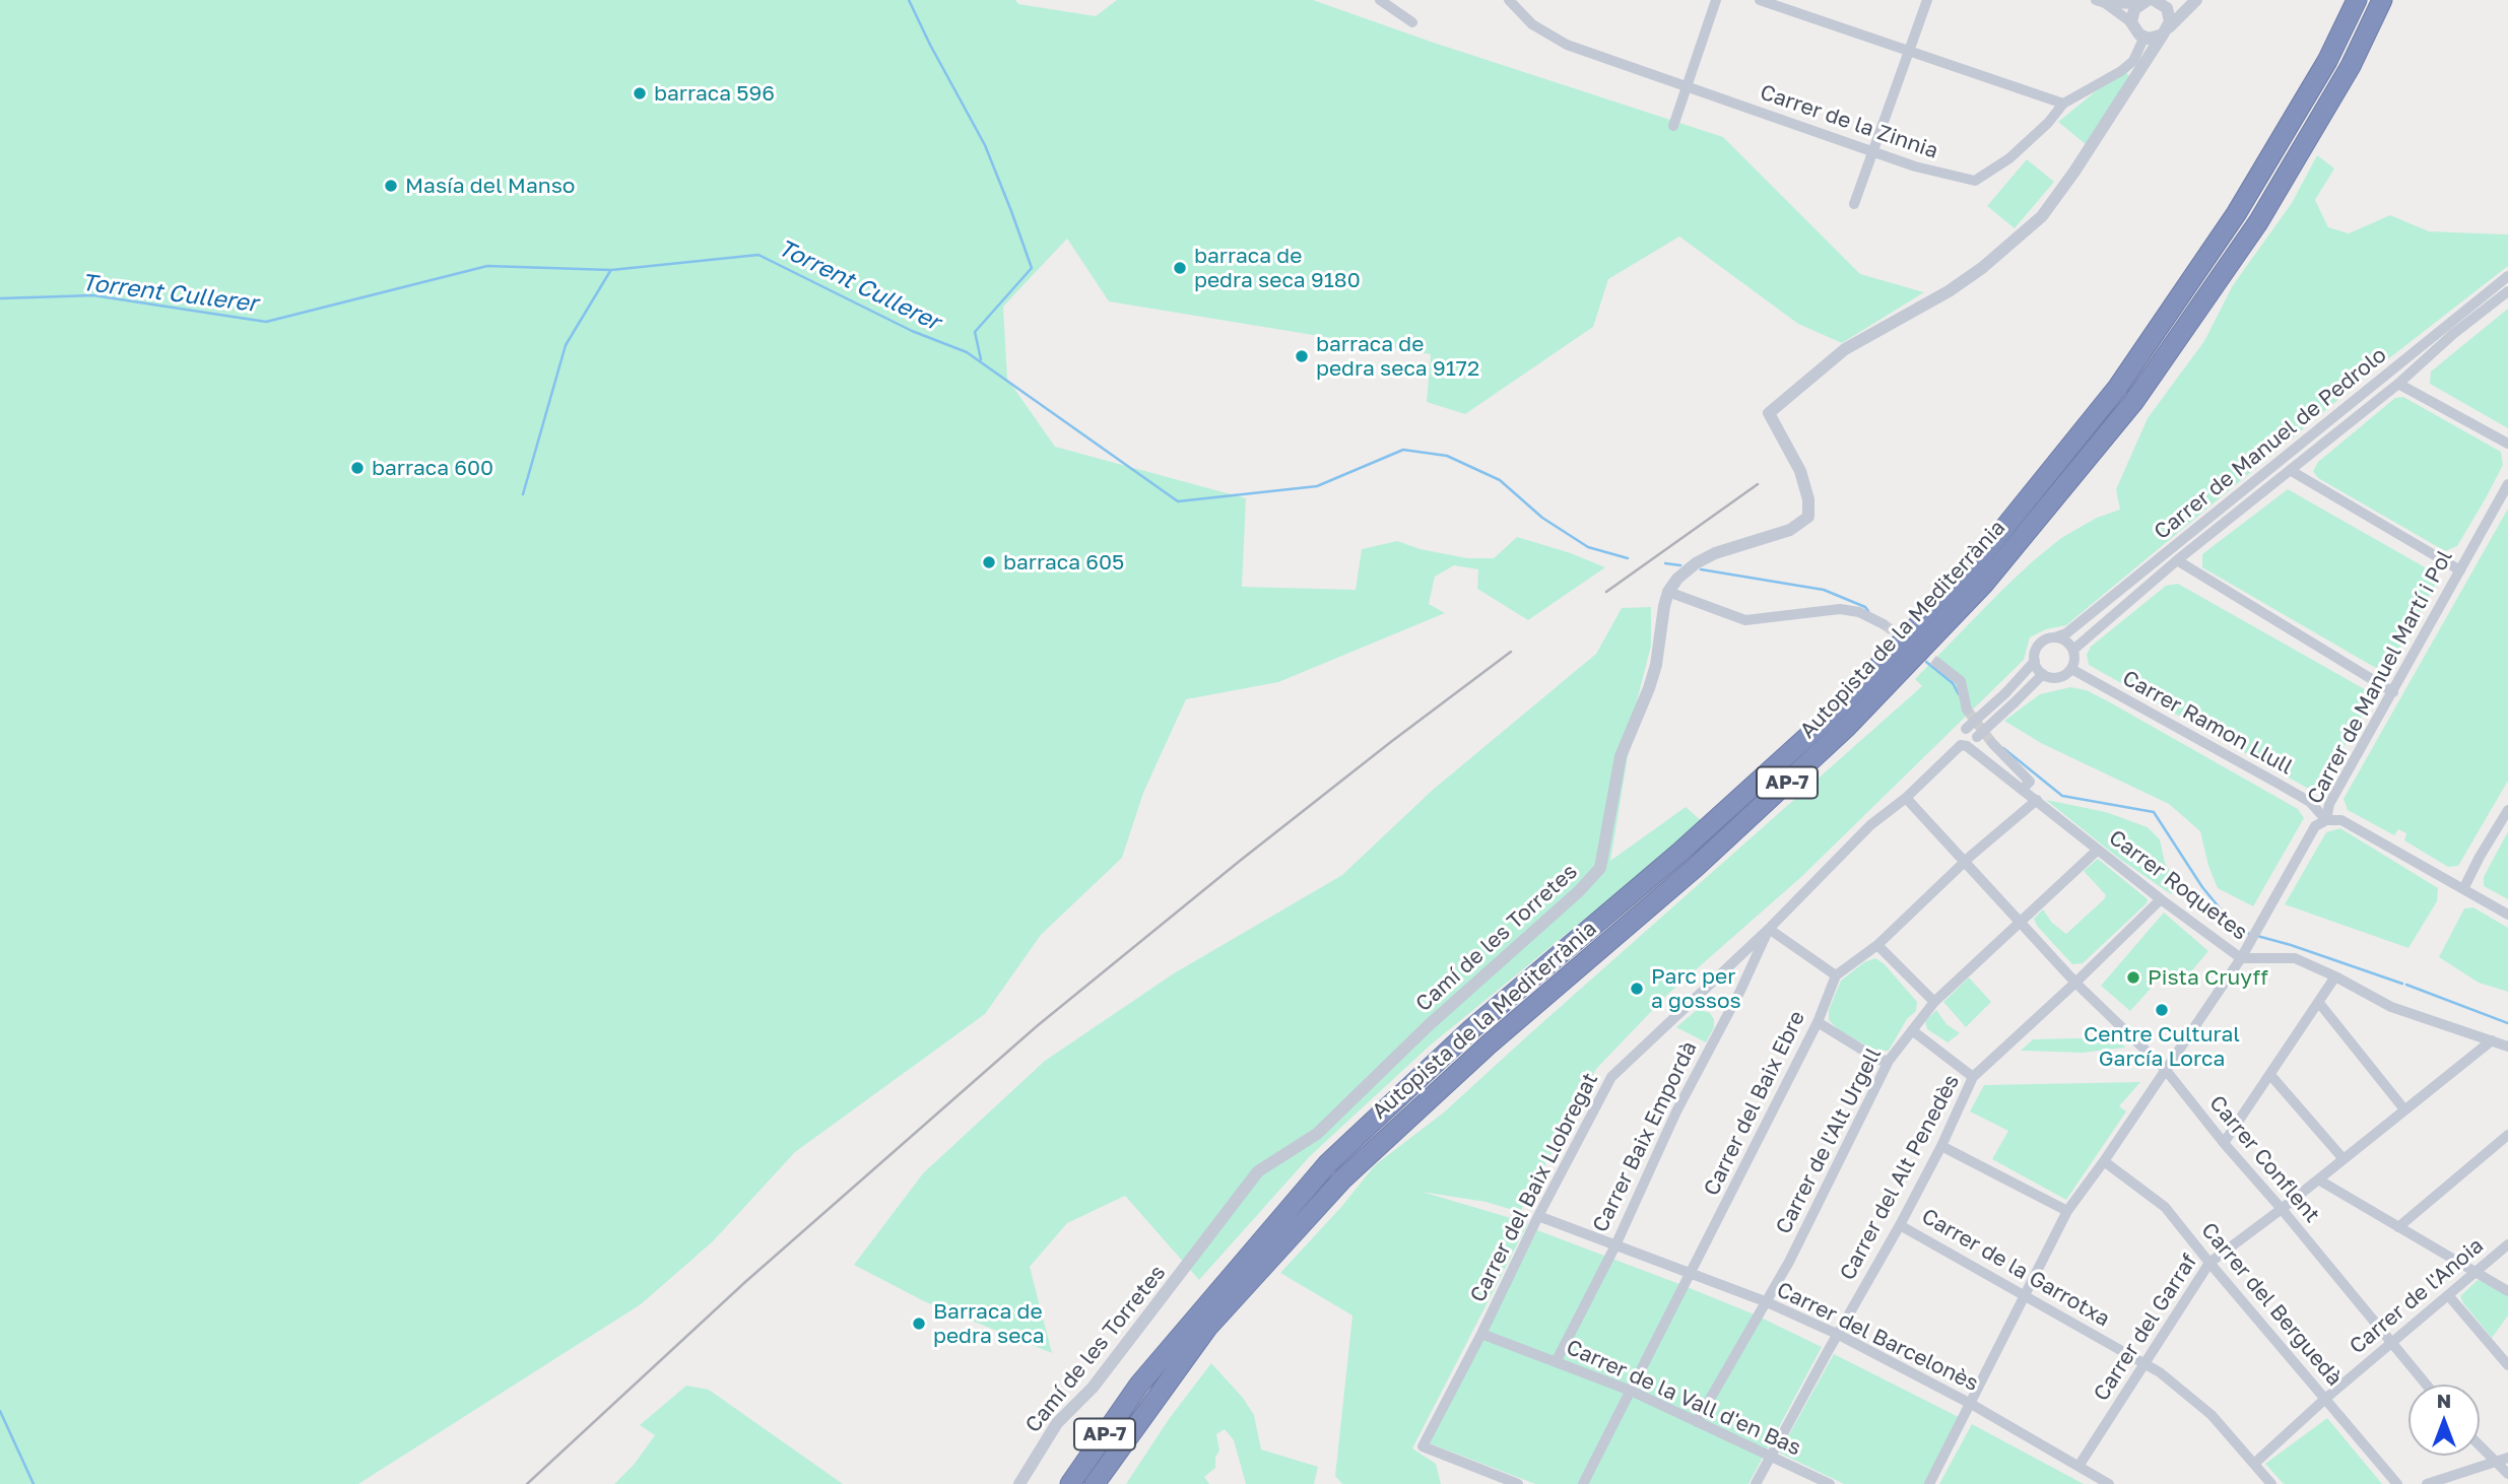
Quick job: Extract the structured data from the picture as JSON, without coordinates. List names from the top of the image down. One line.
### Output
{"streets":{"highway":["Autopista de la Mediterrània","AP-7"],"street":["Carrer de la Zinnia","Carrer de Manuel de Pedrolo","Carrer de Manuel Martí i Pol","Carrer Ramon Llull","Carrer Roquetes","Camí de les Torretes","Carrer del Baix Ebre","Carrer Baix Empordà","Carrer de l'Alt Urgell","Carrer Conflent","Carrer del Alt Penedès","Carrer del Baix Llobregat","Carrer de la Garrotxa","Carrer de l'Anoia","Carrer del Berguedà","Carrer del Garraf","Carrer del Barcelonès","Carrer de la Vall d'en Bas"]},"crossings":[["Carrer de Manuel de Pedrolo","Carrer Ramon Llull"],["Carrer de Manuel Martí i Pol","Carrer Ramon Llull"],["Carrer de Manuel Martí i Pol","Carrer Roquetes"],["Carrer de Manuel Martí i Pol","Carrer Conflent"],["Carrer de Manuel Martí i Pol","Carrer de la Garrotxa"],["Carrer de Manuel Martí i Pol","Carrer del Berguedà"],["Carrer de Manuel Martí i Pol","Carrer del Barcelonès"],["Carrer Roquetes","Carrer de l'Alt Urgell"],["Carrer Roquetes","Carrer del Alt Penedès"],["Carrer Roquetes","Carrer del Baix Llobregat"],["Carrer Roquetes","Carrer del Garraf"],["Carrer del Baix Ebre","Carrer del Barcelonès"],["Carrer del Baix Ebre","Carrer de la Vall d'en Bas"],["Carrer Baix Empordà","Carrer del Baix Llobregat"],["Carrer Baix Empordà","Carrer del Barcelonès"],["Carrer Baix Empordà","Carrer de la Vall d'en Bas"],["Carrer de l'Alt Urgell","Carrer Conflent"],["Carrer de l'Alt Urgell","Carrer del Barcelonès"],["Carrer de l'Alt Urgell","Carrer de la Vall d'en Bas"],["Carrer Conflent","Carrer del Alt Penedès"],["Carrer Conflent","Carrer del Baix Llobregat"],["Carrer Conflent","Carrer de l'Anoia"],["Carrer Conflent","Carrer del Garraf"],["Carrer del Alt Penedès","Carrer de la Garrotxa"],["Carrer del Alt Penedès","Carrer del Barcelonès"],["Carrer del Alt Penedès","Carrer de la Vall d'en Bas"],["Carrer del Baix Llobregat","Carrer del Barcelonès"],["Carrer del Baix Llobregat","Carrer de la Vall d'en Bas"],["Carrer de la Garrotxa","Carrer de l'Anoia"],["Carrer de la Garrotxa","Carrer del Garraf"],["Carrer de l'Anoia","Carrer del Berguedà"],["Carrer del Berguedà","Carrer del Garraf"],["Carrer del Garraf","Carrer del Barcelonès"]],"water":["Torrent Cullerer"],"places":["barraca 596","Masía del Manso","barraca de pedra seca 9180","barraca de pedra seca 9172","barraca 600","barraca 605","Pista Cruyff","Parc per a gossos","Centre Cultural García Lorca","Barraca de pedra seca"],"north":"top"}
